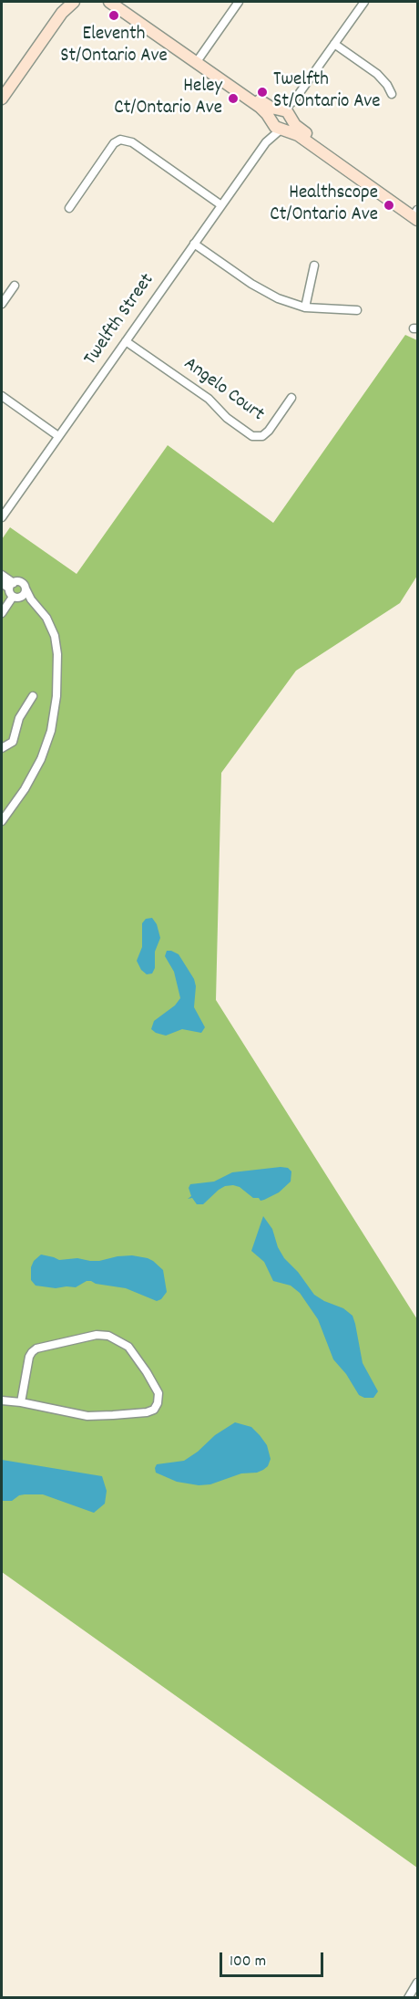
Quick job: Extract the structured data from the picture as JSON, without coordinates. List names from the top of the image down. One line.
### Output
{"streets":{"street":["Twelfth Street","Angelo Court"]},"crossings":[["Twelfth Street","Angelo Court"]],"places":["Eleventh St/Ontario Ave","Twelfth St/Ontario Ave","Heley Ct/Ontario Ave","Healthscope Ct/Ontario Ave"],"scale_bar":"100 m"}
